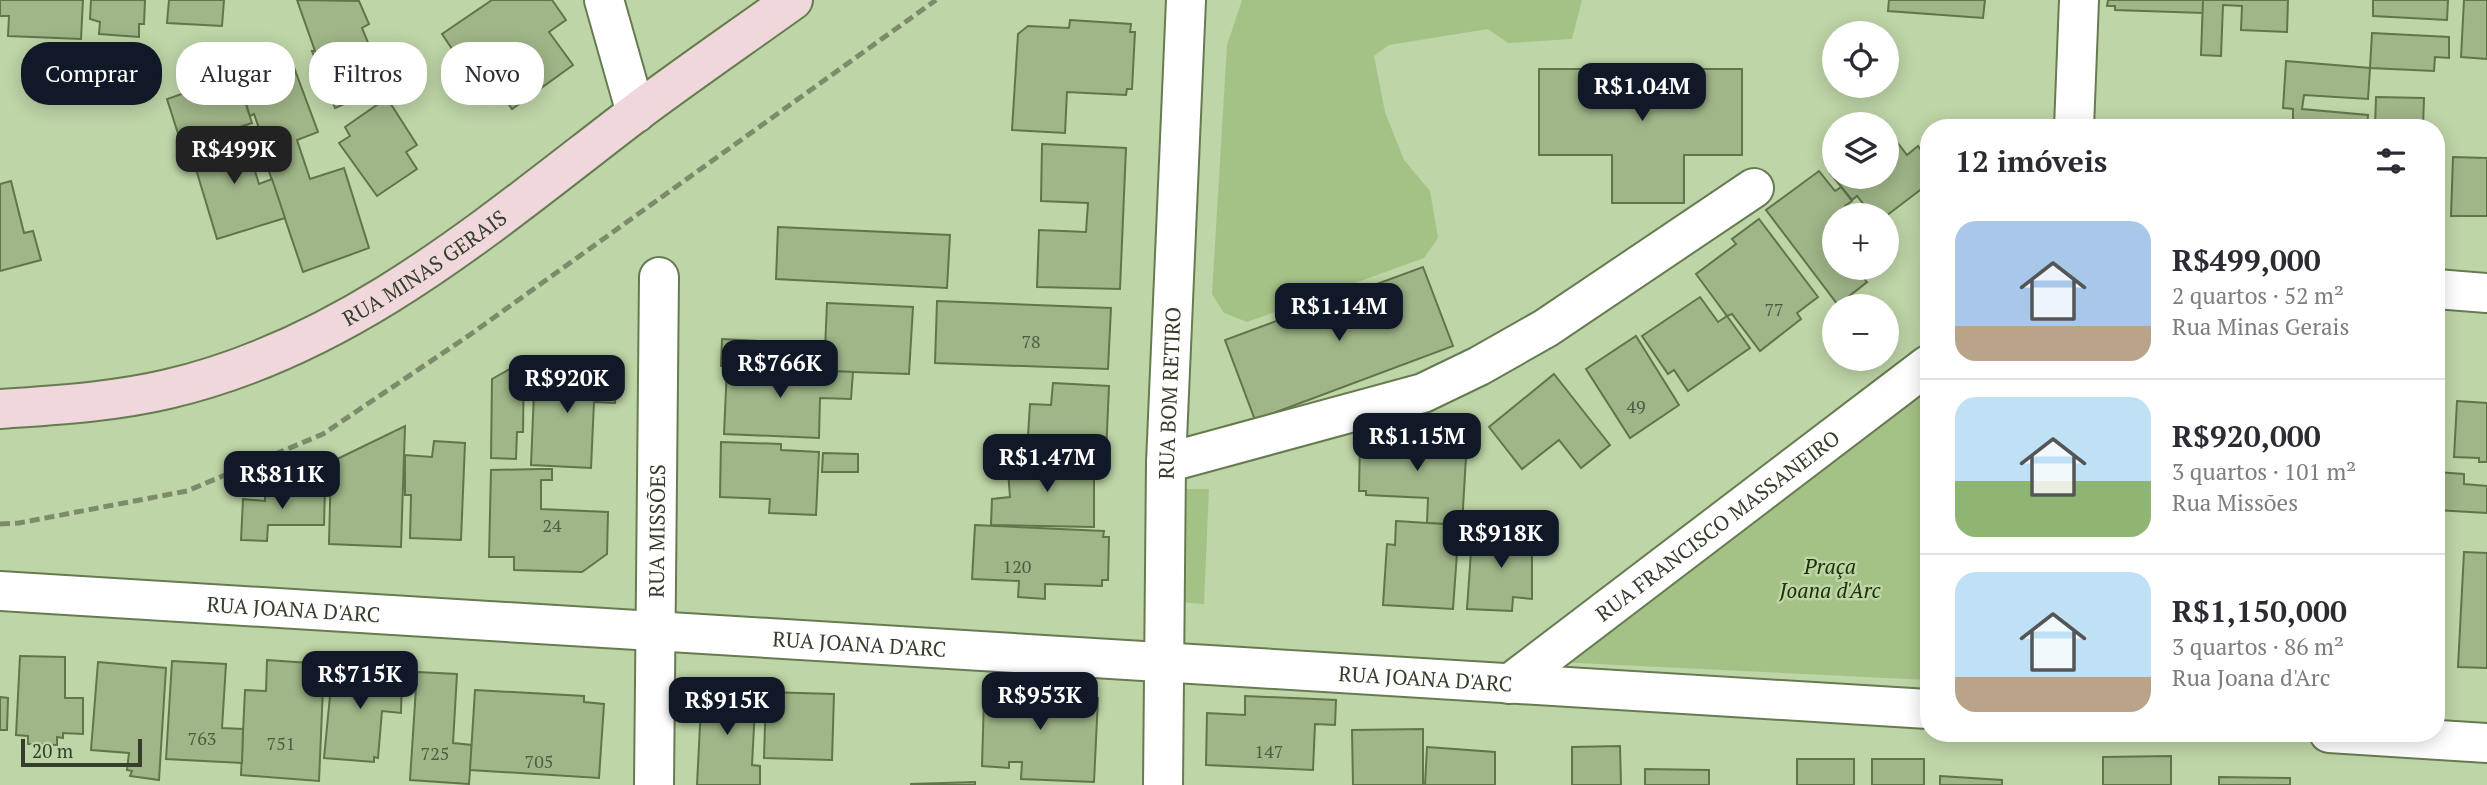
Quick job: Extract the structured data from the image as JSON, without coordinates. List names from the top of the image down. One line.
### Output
{"streets":{"main road":["RUA MINAS GERAIS"],"street":["RUA BOM RETIRO","RUA FRANCISCO MASSANEIRO","RUA MISSÕES","RUA JOANA D'ARC"]},"crossings":[["RUA BOM RETIRO","RUA JOANA D'ARC"],["RUA FRANCISCO MASSANEIRO","RUA JOANA D'ARC"],["RUA MISSÕES","RUA JOANA D'ARC"]],"parks":["Praça Joana d'Arc"],"house_numbers":["77","78","49","24","120","763","751","147","725","705"],"scale_bar":"20 m","page":{"map_buttons":["+","−"],"chip":["Comprar","Alugar","Filtros","Novo"],"price":["R$1.04M","R$499K","R$1.14M","R$766K","R$920K","R$1.15M","R$1.47M","R$811K","R$918K","R$715K","R$953K","R$915K"],"heading":"12 imóveis","list":[{"name":"R$499,000","note":"2 quartos · 52 m² · Rua Minas Gerais"},{"name":"R$920,000","note":"3 quartos · 101 m² · Rua Missões"},{"name":"R$1,150,000","note":"3 quartos · 86 m² · Rua Joana d'Arc"}],"scale":"20 m"}}
